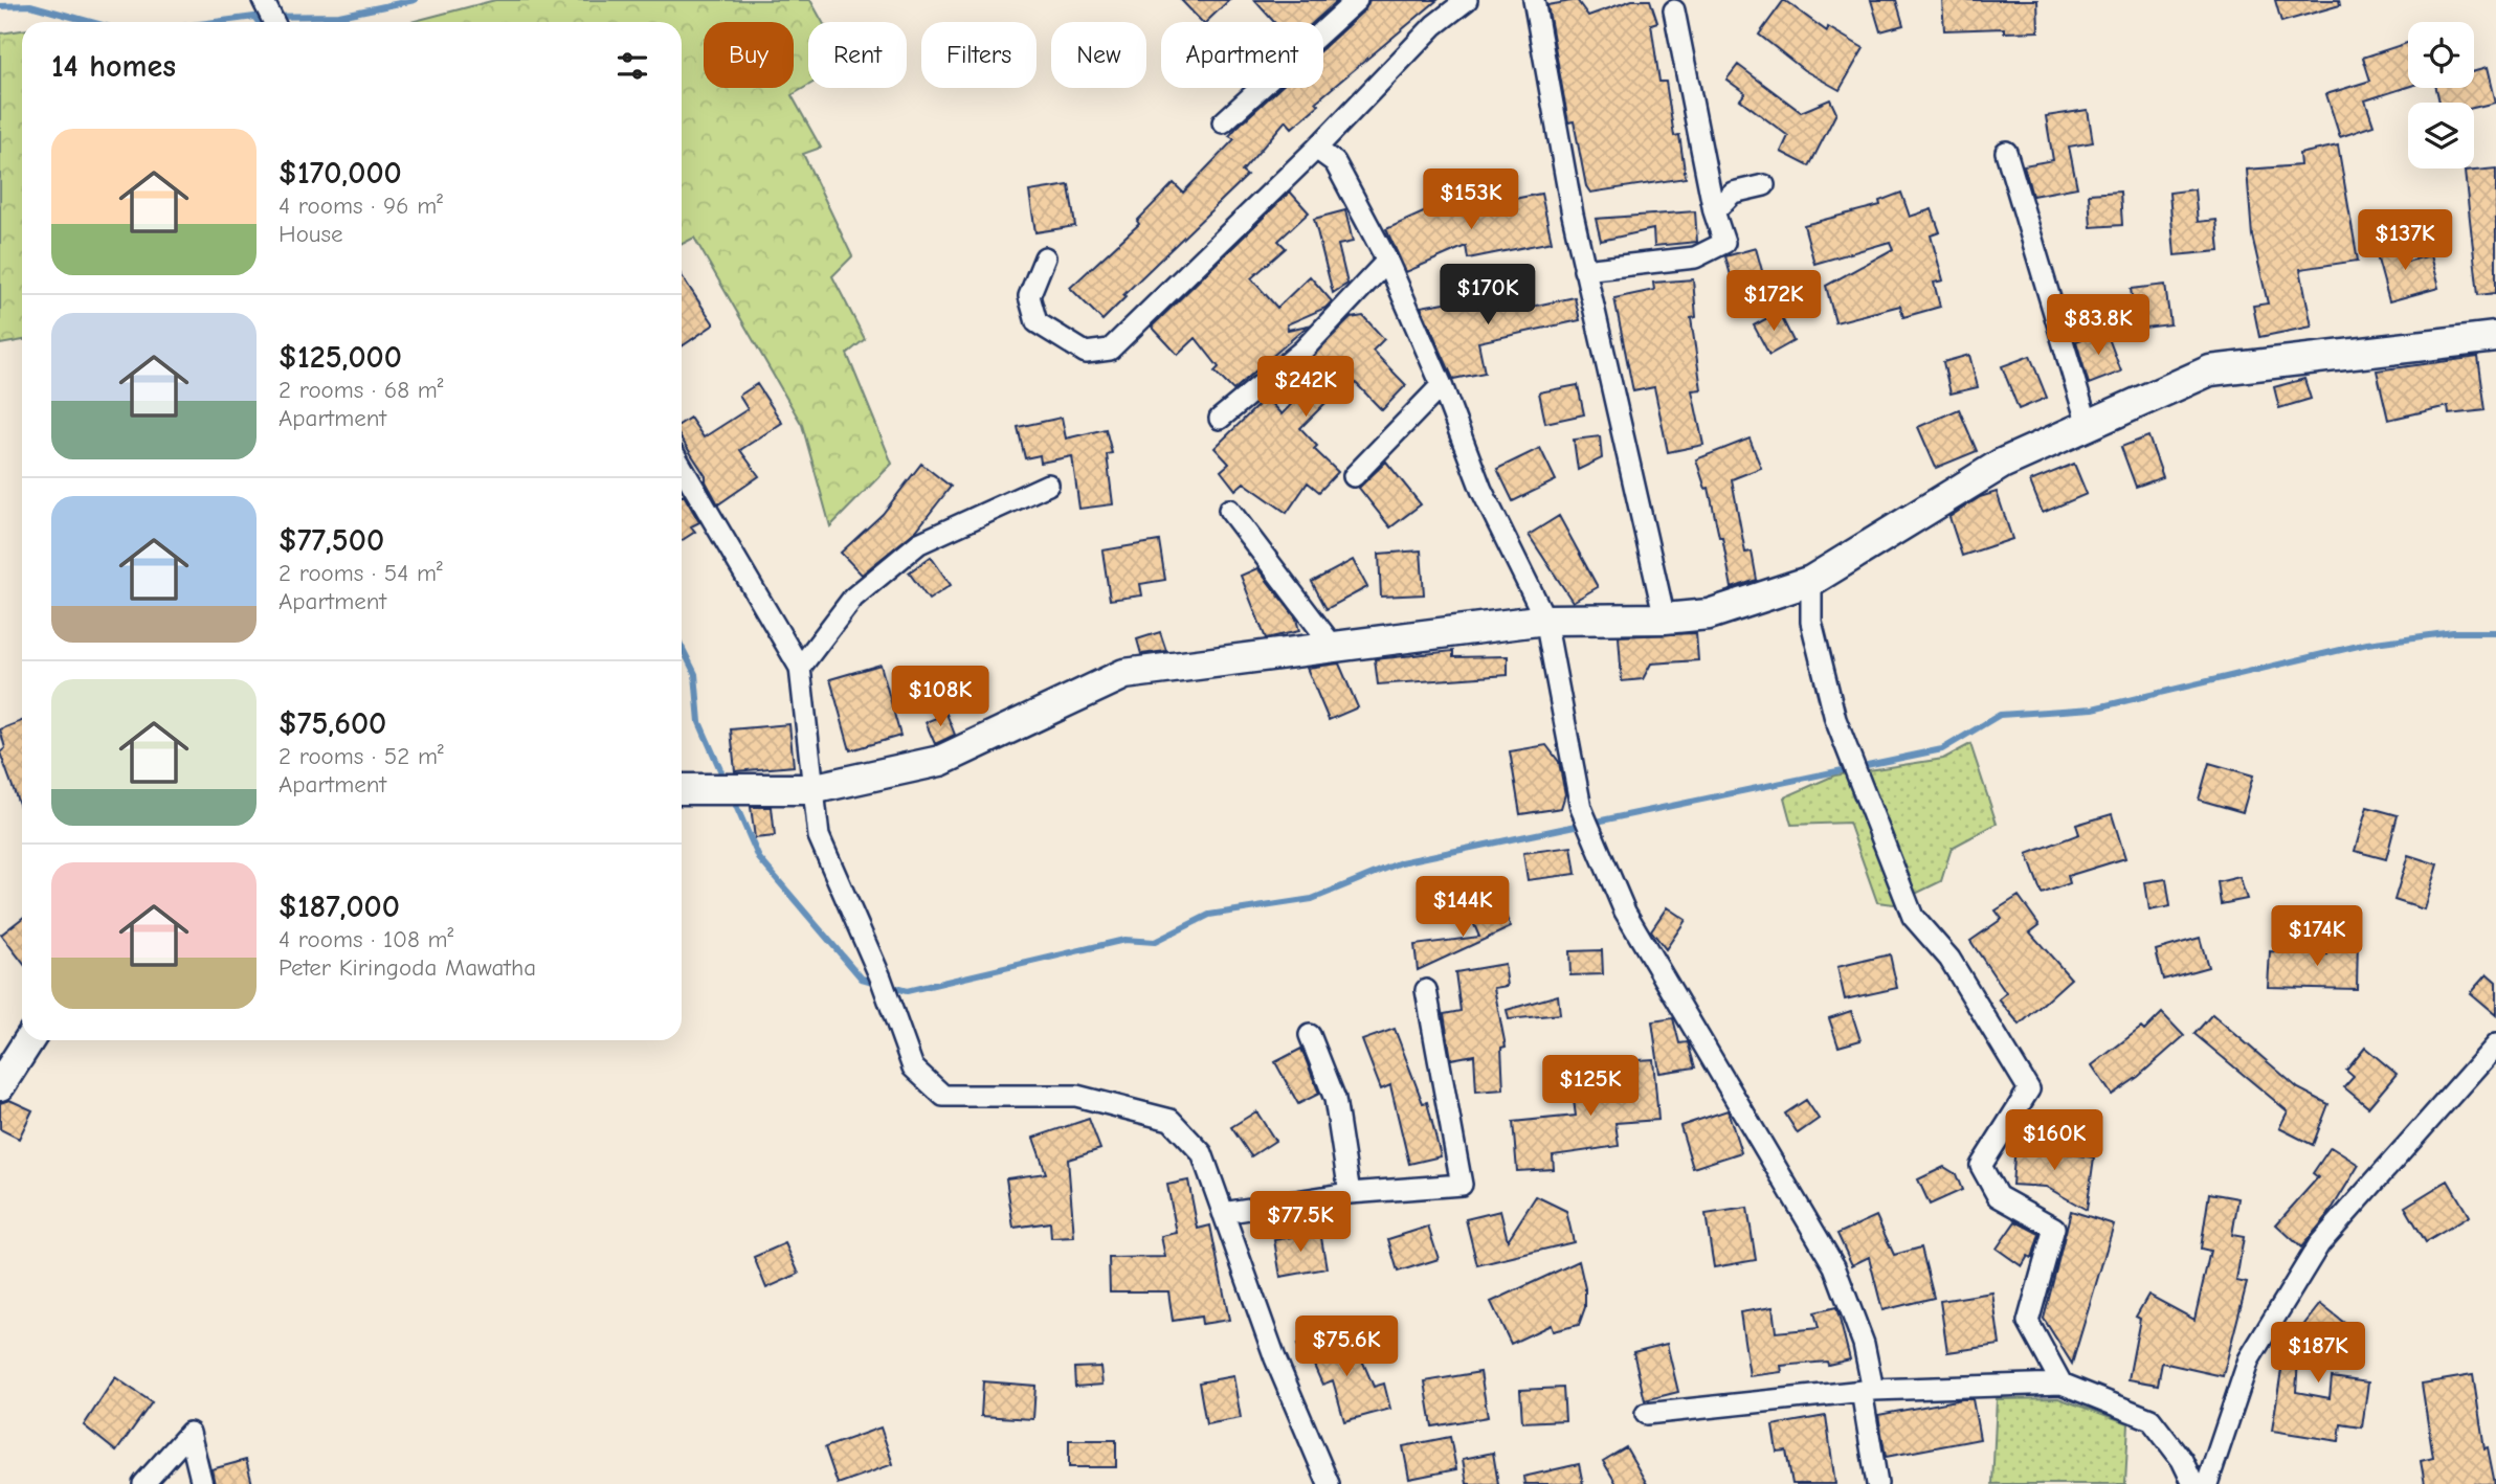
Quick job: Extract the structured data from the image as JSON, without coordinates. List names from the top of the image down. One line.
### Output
{"page":{"chip":["Buy","Rent","Filters","New","Apartment"],"heading":"14 homes","list":[{"name":"$170,000","note":"4 rooms · 96 m² · House"},{"name":"$125,000","note":"2 rooms · 68 m² · Apartment"},{"name":"$77,500","note":"2 rooms · 54 m² · Apartment"},{"name":"$75,600","note":"2 rooms · 52 m² · Apartment"},{"name":"$187,000","note":"4 rooms · 108 m² · Peter Kiringoda Mawatha"}],"price":["$153K","$137K","$170K","$172K","$83.8K","$242K","$108K","$144K","$174K","$125K","$160K","$77.5K","$75.6K","$187K"]}}
